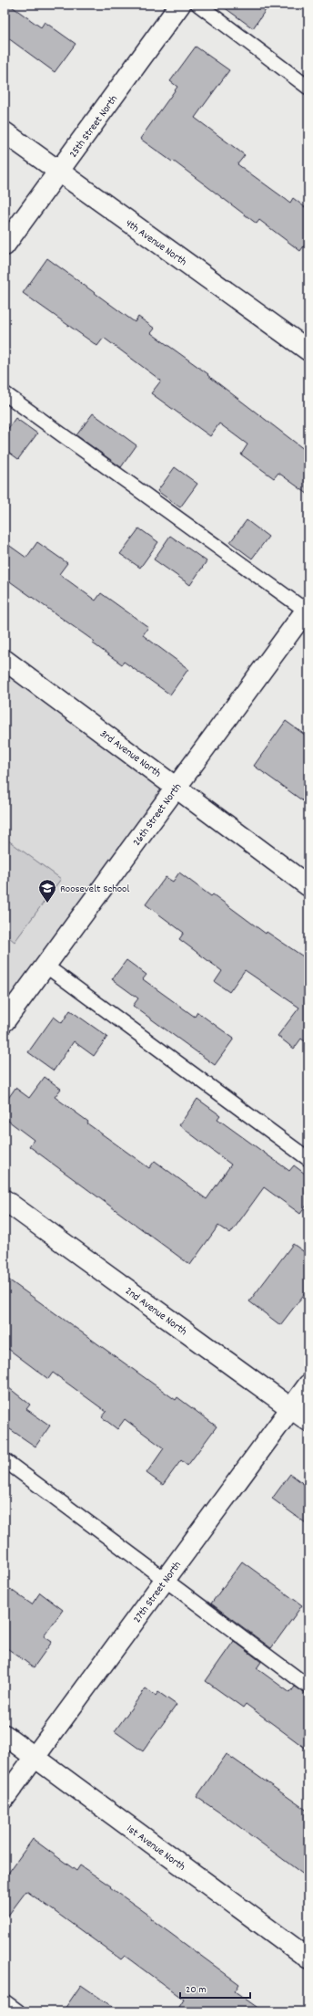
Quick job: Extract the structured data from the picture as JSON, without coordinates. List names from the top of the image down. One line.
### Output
{"streets":{"street":["25th Street North","4th Avenue North","3rd Avenue North","26th Street North","2nd Avenue North","27th Street North","1st Avenue North"]},"crossings":[["25th Street North","4th Avenue North"],["3rd Avenue North","26th Street North"],["2nd Avenue North","27th Street North"],["27th Street North","1st Avenue North"]],"places":{"school or university":["Roosevelt School"]},"scale_bar":"20 m"}
